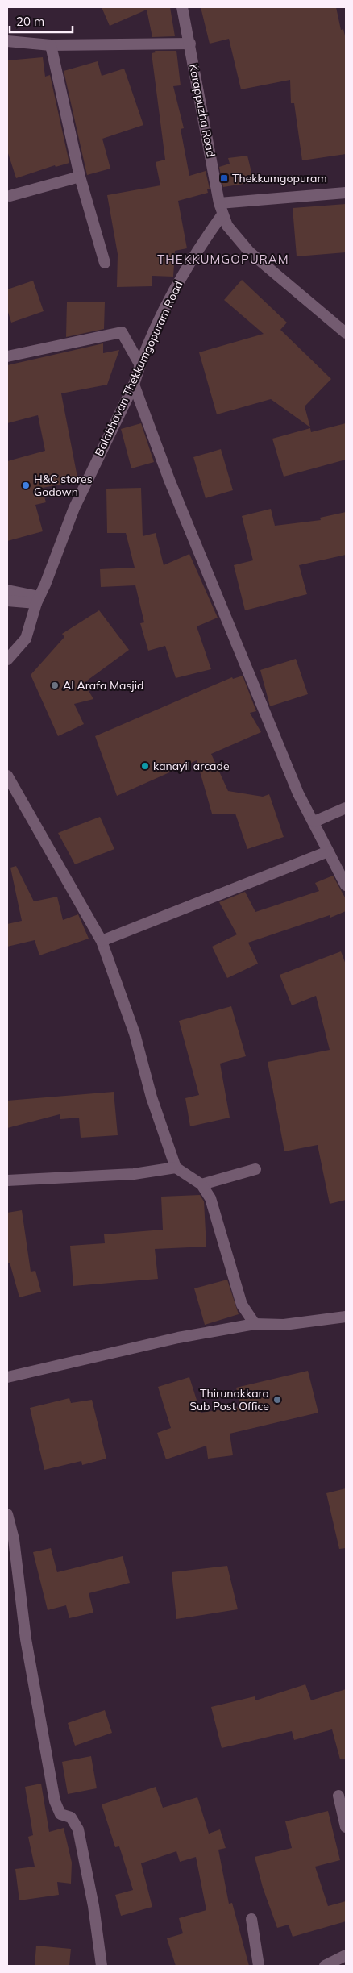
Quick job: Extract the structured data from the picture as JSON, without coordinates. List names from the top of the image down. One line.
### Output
{"streets":{"street":["Karappuzha Road","Balabhavan Thekkumgopuram Road"]},"crossings":[["Karappuzha Road","Balabhavan Thekkumgopuram Road"]],"districts":["THEKKUMGOPURAM"],"places":{"transit":["Thekkumgopuram"],"other":["H&C stores Godown","AI Arafa Masjid","kanayil arcade","Thirunakkara Sub Post Office"]},"scale_bar":"20 m"}
